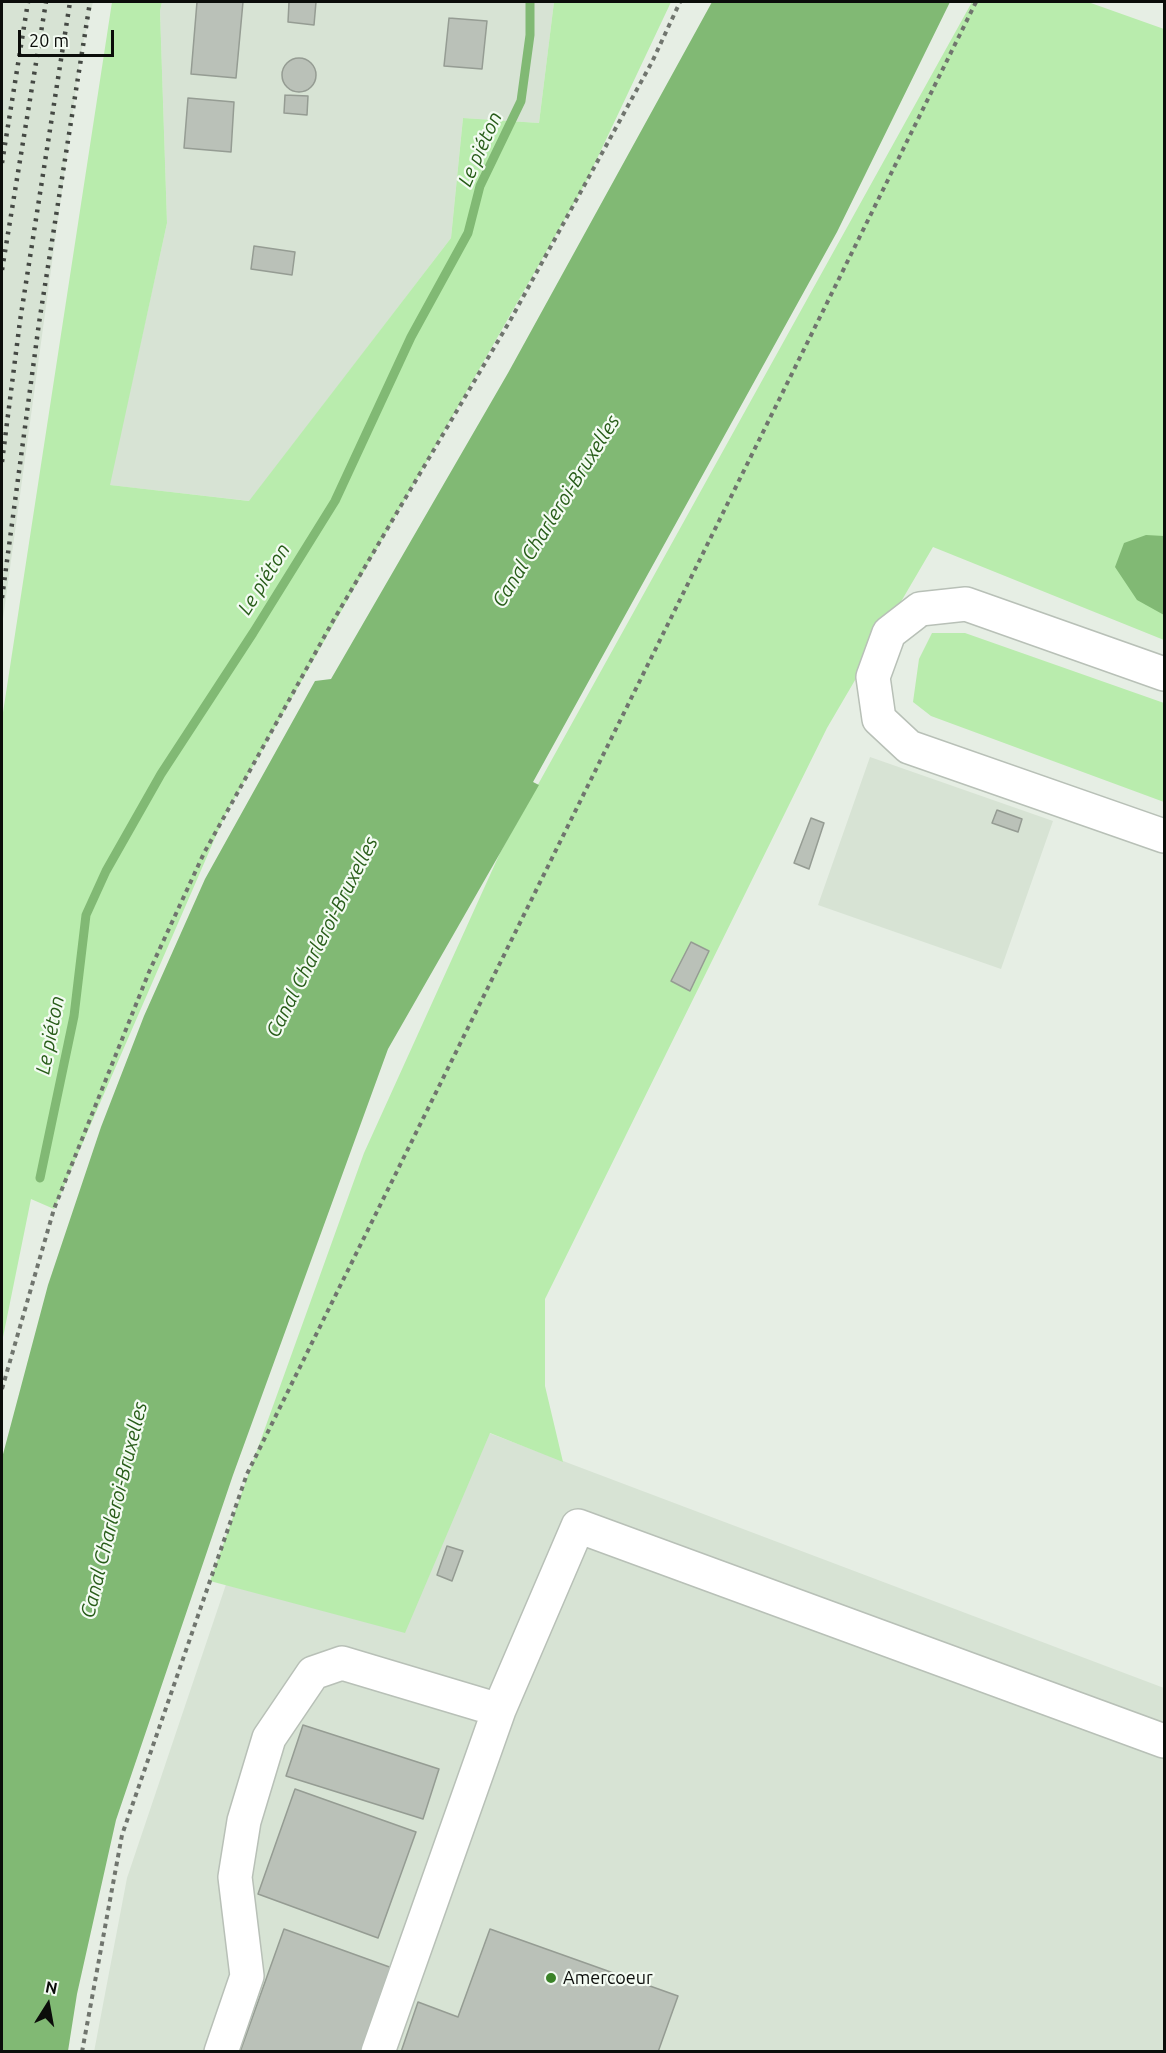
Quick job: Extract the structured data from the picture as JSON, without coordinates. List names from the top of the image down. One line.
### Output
{"water":["Le piéton","Canal Charleroi-Bruxelles"],"places":["Amercoeur"],"scale_bar":"20 m","north":"top"}
